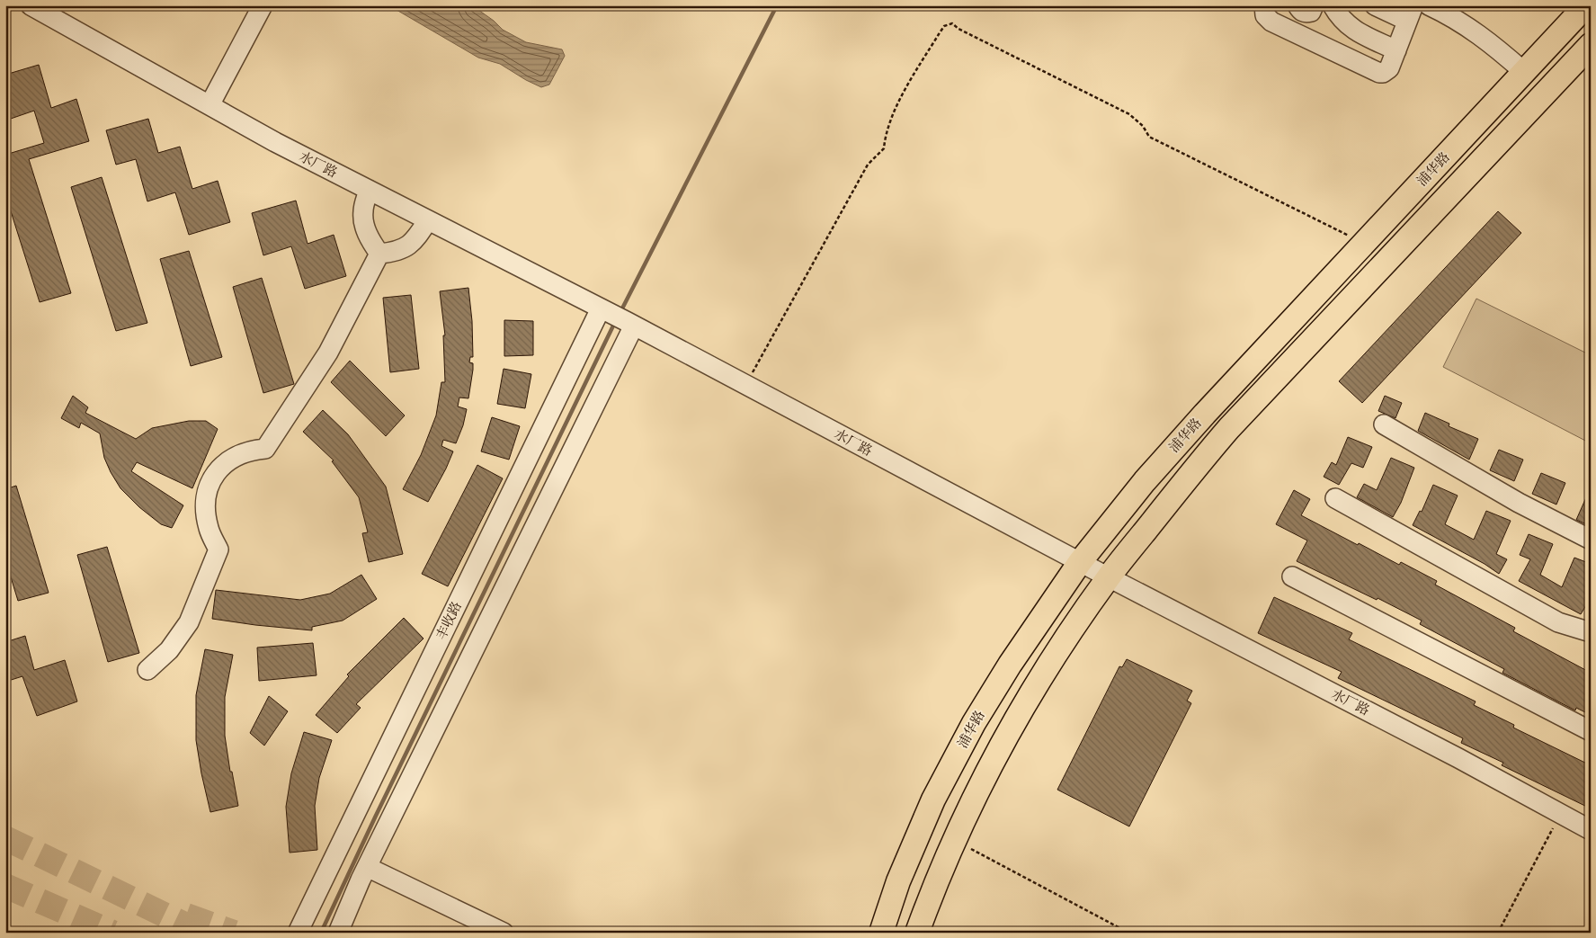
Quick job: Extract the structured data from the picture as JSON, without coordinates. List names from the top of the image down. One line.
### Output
{"streets":{"main road":["浦华路"],"street":["水厂路","丰收路"]},"crossings":[["水厂路","浦华路"],["水厂路","丰收路"]]}
